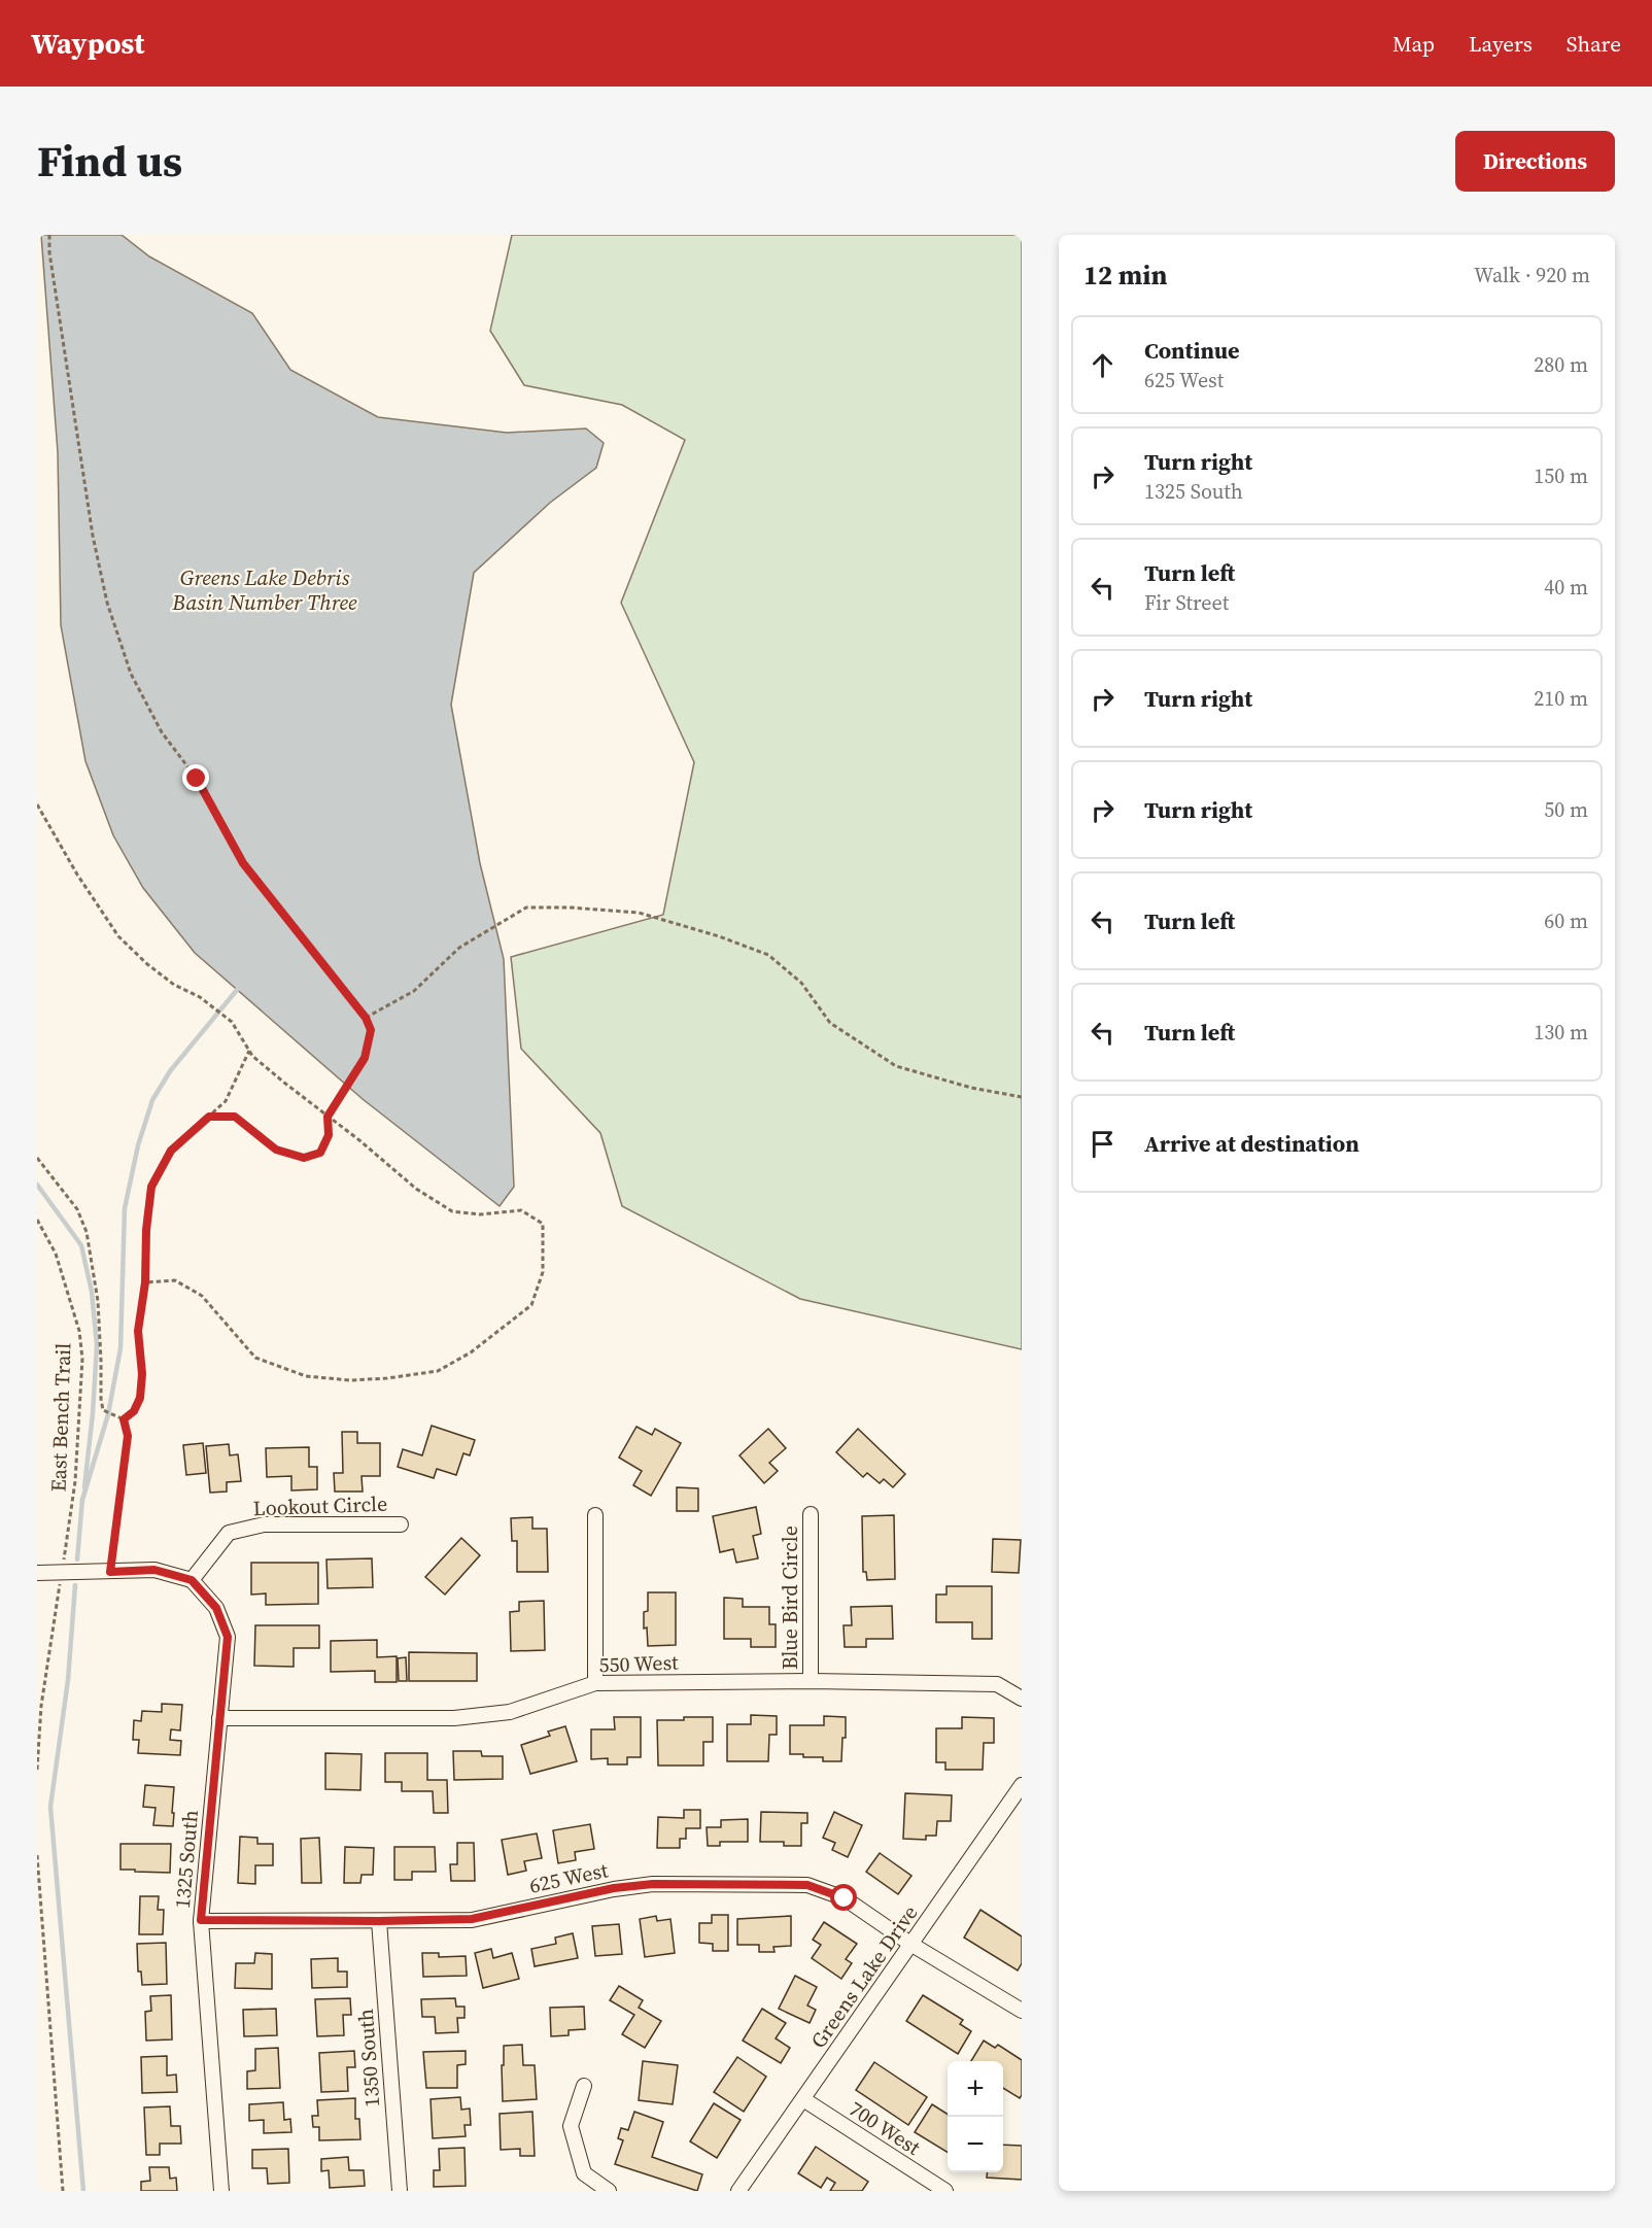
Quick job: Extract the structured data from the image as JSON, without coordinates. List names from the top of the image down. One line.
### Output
{"streets":{"street":["Lookout Circle","Blue Bird Circle","550 West","1325 South","625 West","Greens Lake Drive","1350 South","700 West"],"path":["East Bench Trail"]},"crossings":[["Lookout Circle","1325 South"],["Blue Bird Circle","550 West"],["550 West","1325 South"],["1325 South","625 West"],["625 West","Greens Lake Drive"],["625 West","1350 South"],["Greens Lake Drive","700 West"]],"water":["Greens Lake Debris Basin Number Three"],"page":{"header":"Waypost","nav":["Map","Layers","Share"],"title":"Find us","buttons":"Directions","heading":["12 min","Walk · 920 m"],"list":[["Continue","625 West","280 m"],["Turn right","1325 South","150 m"],["Turn left","Fir Street","40 m"],["Turn right","210 m"],["Turn right","50 m"],["Turn left","60 m"],["Turn left","130 m"],"Arrive at destination"],"map_buttons":["+","−"]}}
